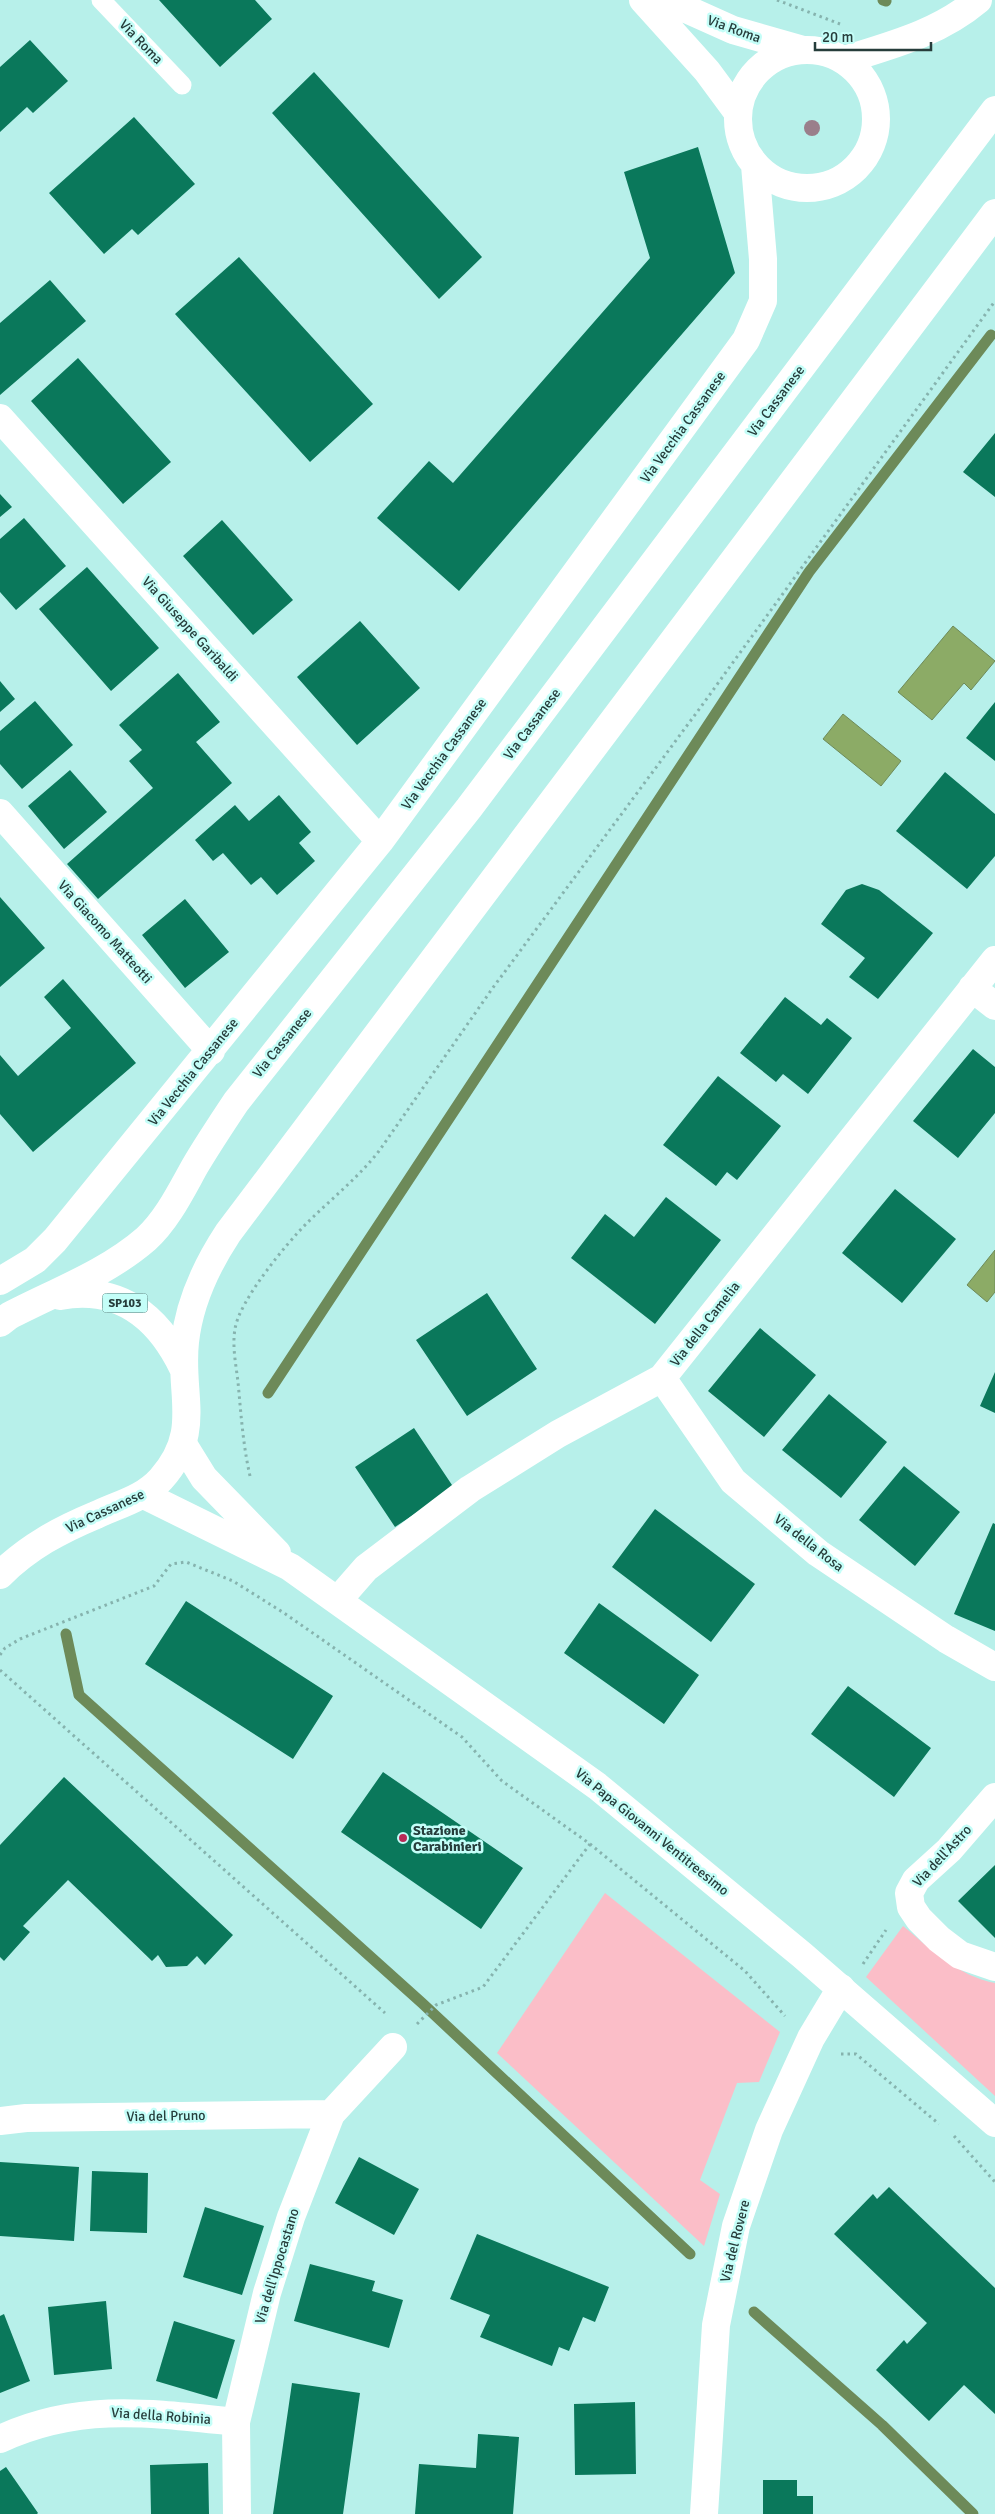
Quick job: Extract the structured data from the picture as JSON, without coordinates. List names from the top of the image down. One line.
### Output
{"streets":{"street":["Via Roma","Via Cassanese","Via Vecchia Cassanese","Via Giuseppe Garibaldi","Via Giacomo Matteotti","SP103","Via della Camelia","Via della Rosa","Via Papa Giovanni Ventitreesimo","Via dell'Astro","Via del Pruno","Via del Rovere","Via dell'Ippocastano","Via della Robinia"]},"crossings":[["Via Roma","Via Vecchia Cassanese"],["Via Cassanese","Via Papa Giovanni Ventitreesimo"],["Via Vecchia Cassanese","Via Giuseppe Garibaldi"],["Via Vecchia Cassanese","Via Giacomo Matteotti"],["Via della Camelia","Via della Rosa"],["Via della Camelia","Via Papa Giovanni Ventitreesimo"],["Via Papa Giovanni Ventitreesimo","Via del Rovere"],["Via del Pruno","Via dell'Ippocastano"],["Via dell'Ippocastano","Via della Robinia"]],"places":["Stazione Carabinieri"],"scale_bar":"20 m"}
